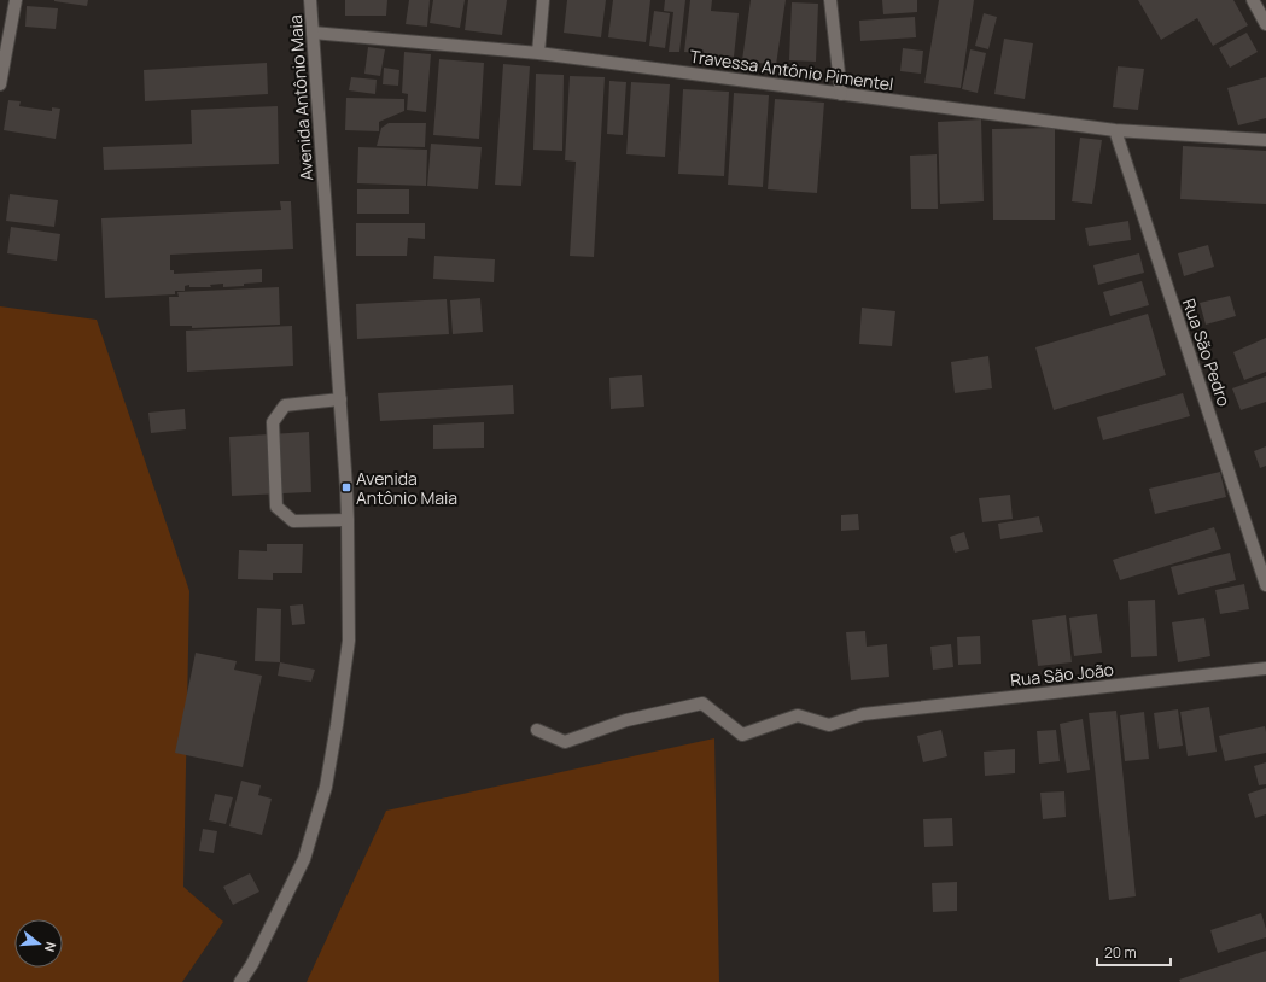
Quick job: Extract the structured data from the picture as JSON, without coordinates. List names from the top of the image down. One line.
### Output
{"streets":{"street":["Travessa Antônio Pimentel","Avenida Antônio Maia","Rua São Pedro","Rua São João"]},"crossings":[["Travessa Antônio Pimentel","Avenida Antônio Maia"],["Travessa Antônio Pimentel","Rua São Pedro"]],"places":{"transit":["Avenida Antônio Maia"]},"scale_bar":"20 m","north":"right"}
